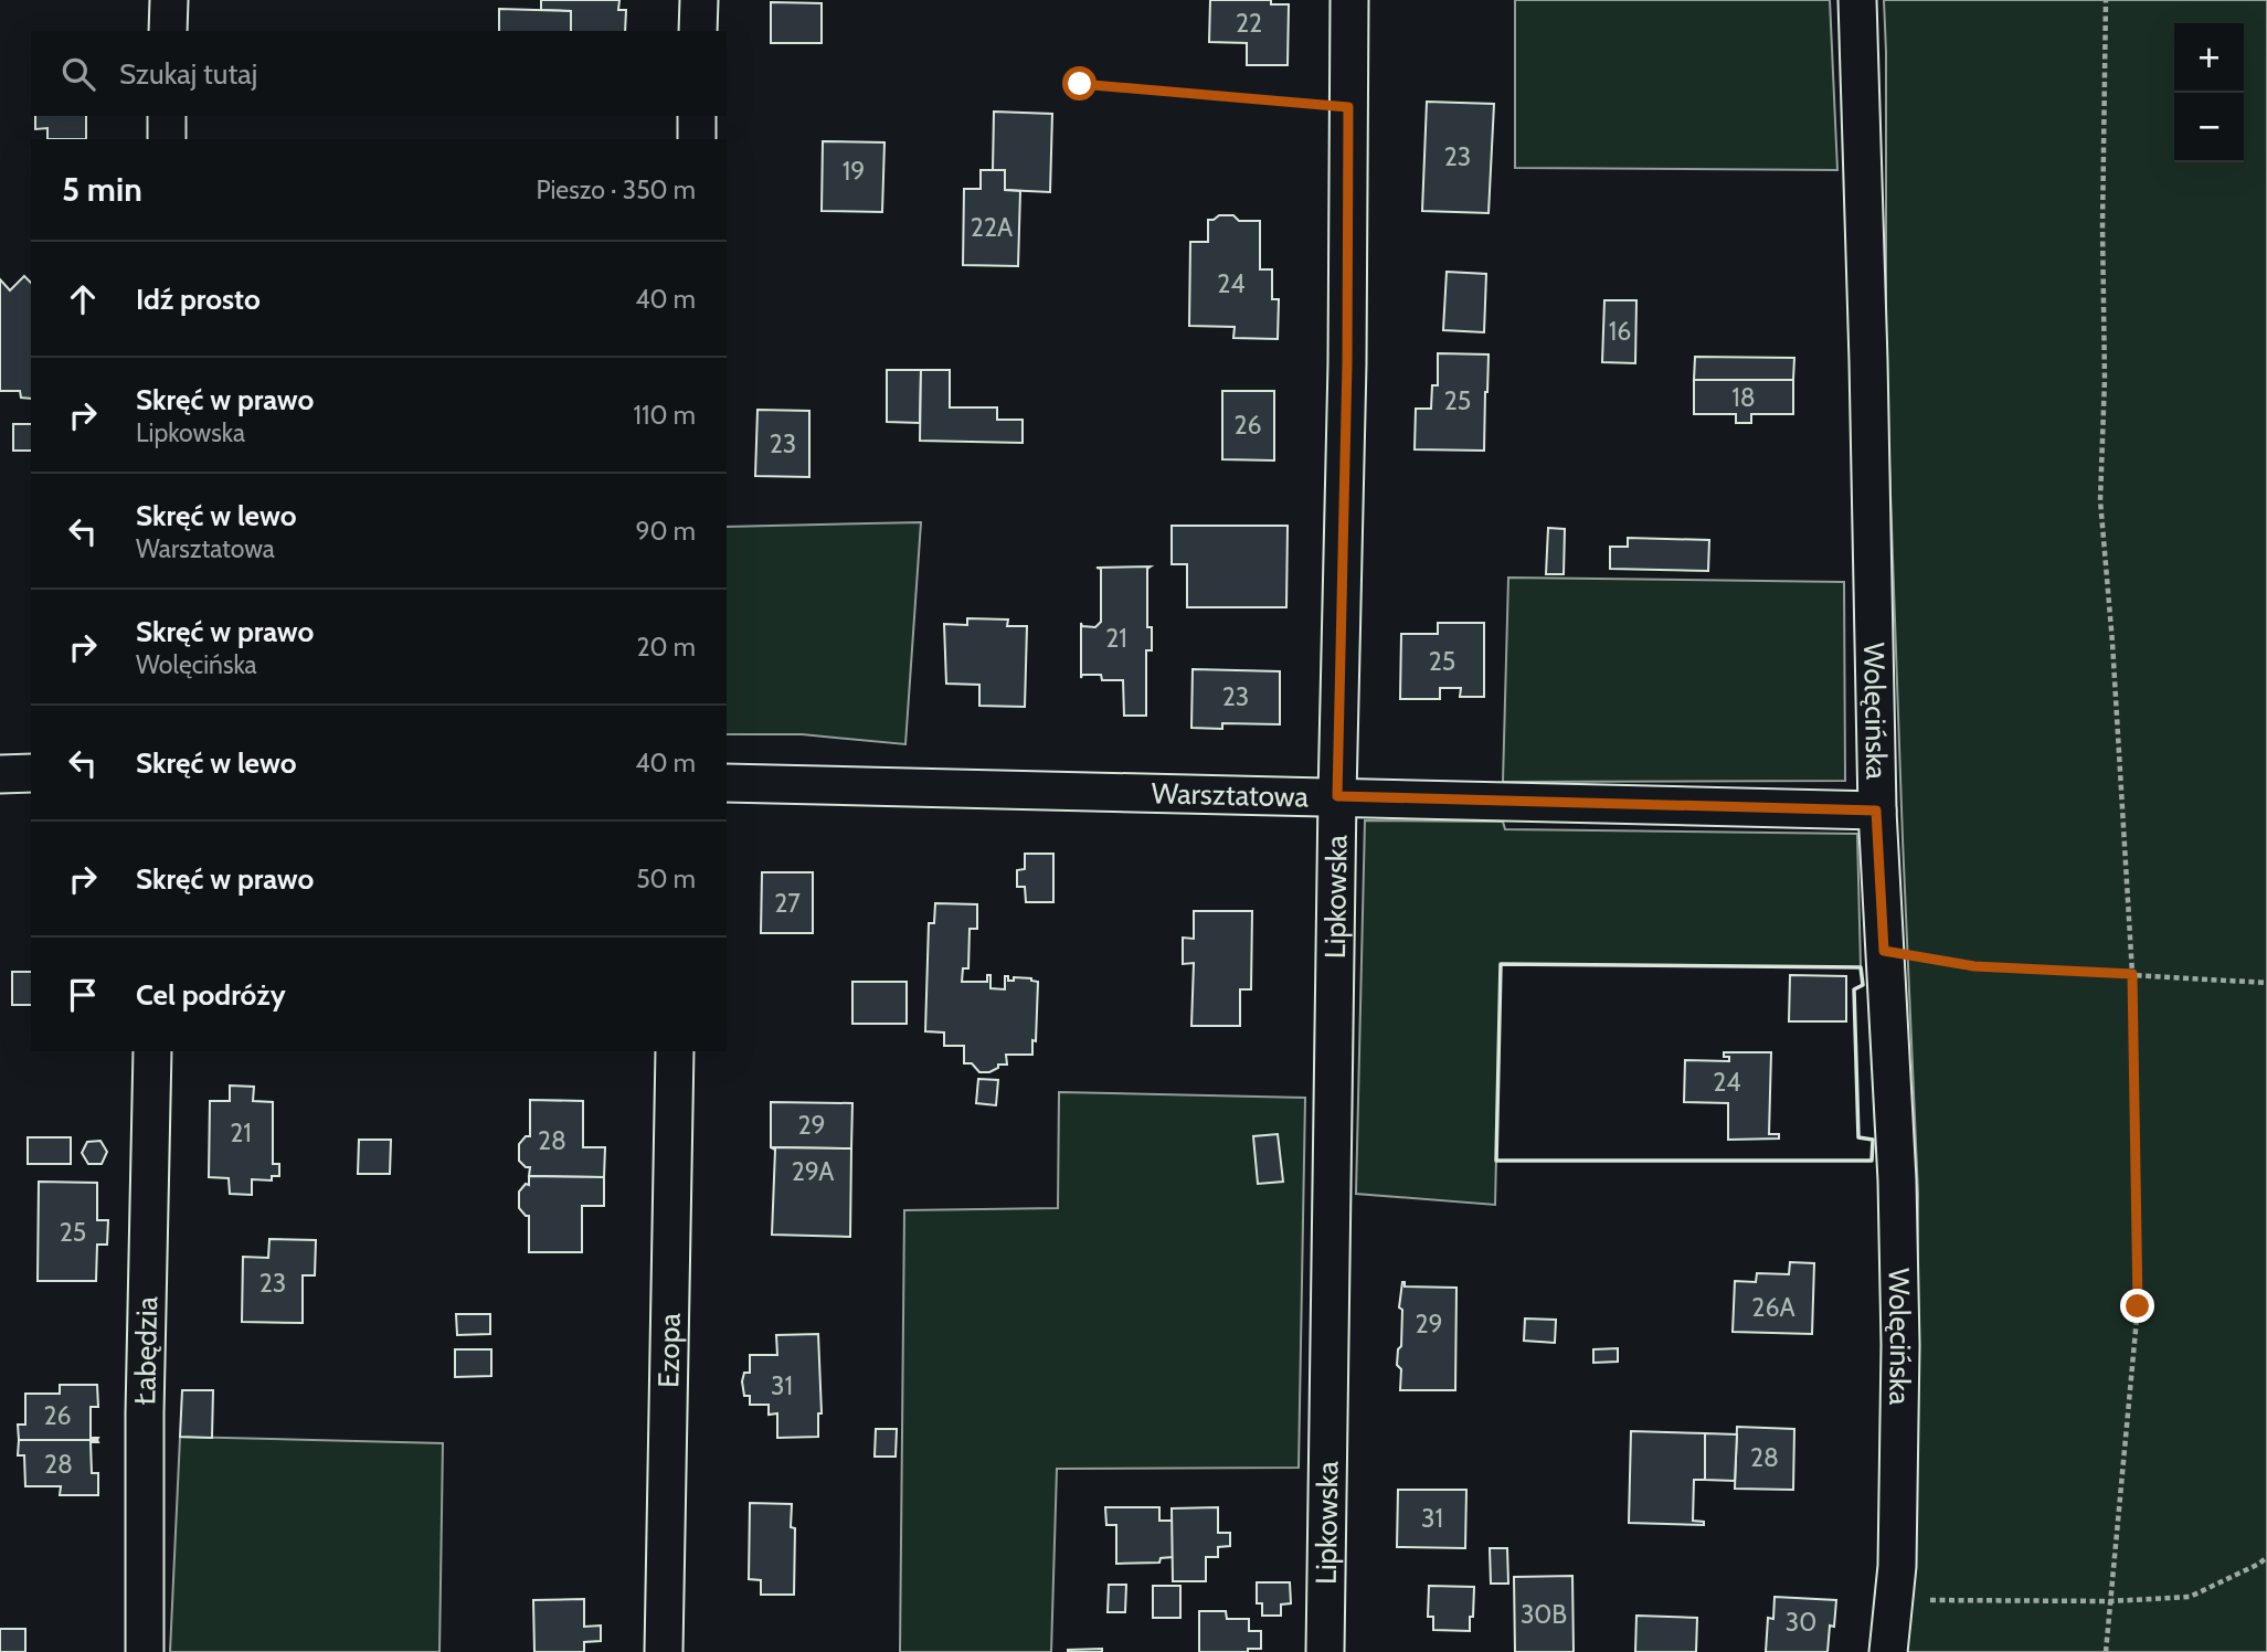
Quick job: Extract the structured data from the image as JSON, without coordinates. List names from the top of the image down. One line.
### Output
{"streets":{"street":["Wolęcińska","Warsztatowa","Lipkowska","Łabędzia","Ezopa"]},"crossings":[["Wolęcińska","Warsztatowa"],["Warsztatowa","Lipkowska"]],"house_numbers":["22","23","19","22A","24","16","18","25","26","23","21","25","23","27","24","29","21","28","29A","25","23","26A","29","31","26","28","28","31","30B","30"],"page":{"map_buttons":["+","−"],"search":"Szukaj tutaj","heading":["5 min","Pieszo · 350 m"],"list":[["Idź prosto","40 m"],["Skręć w prawo","Lipkowska","110 m"],["Skręć w lewo","Warsztatowa","90 m"],["Skręć w prawo","Wolęcińska","20 m"],["Skręć w lewo","40 m"],["Skręć w prawo","50 m"],"Cel podróży"]}}
